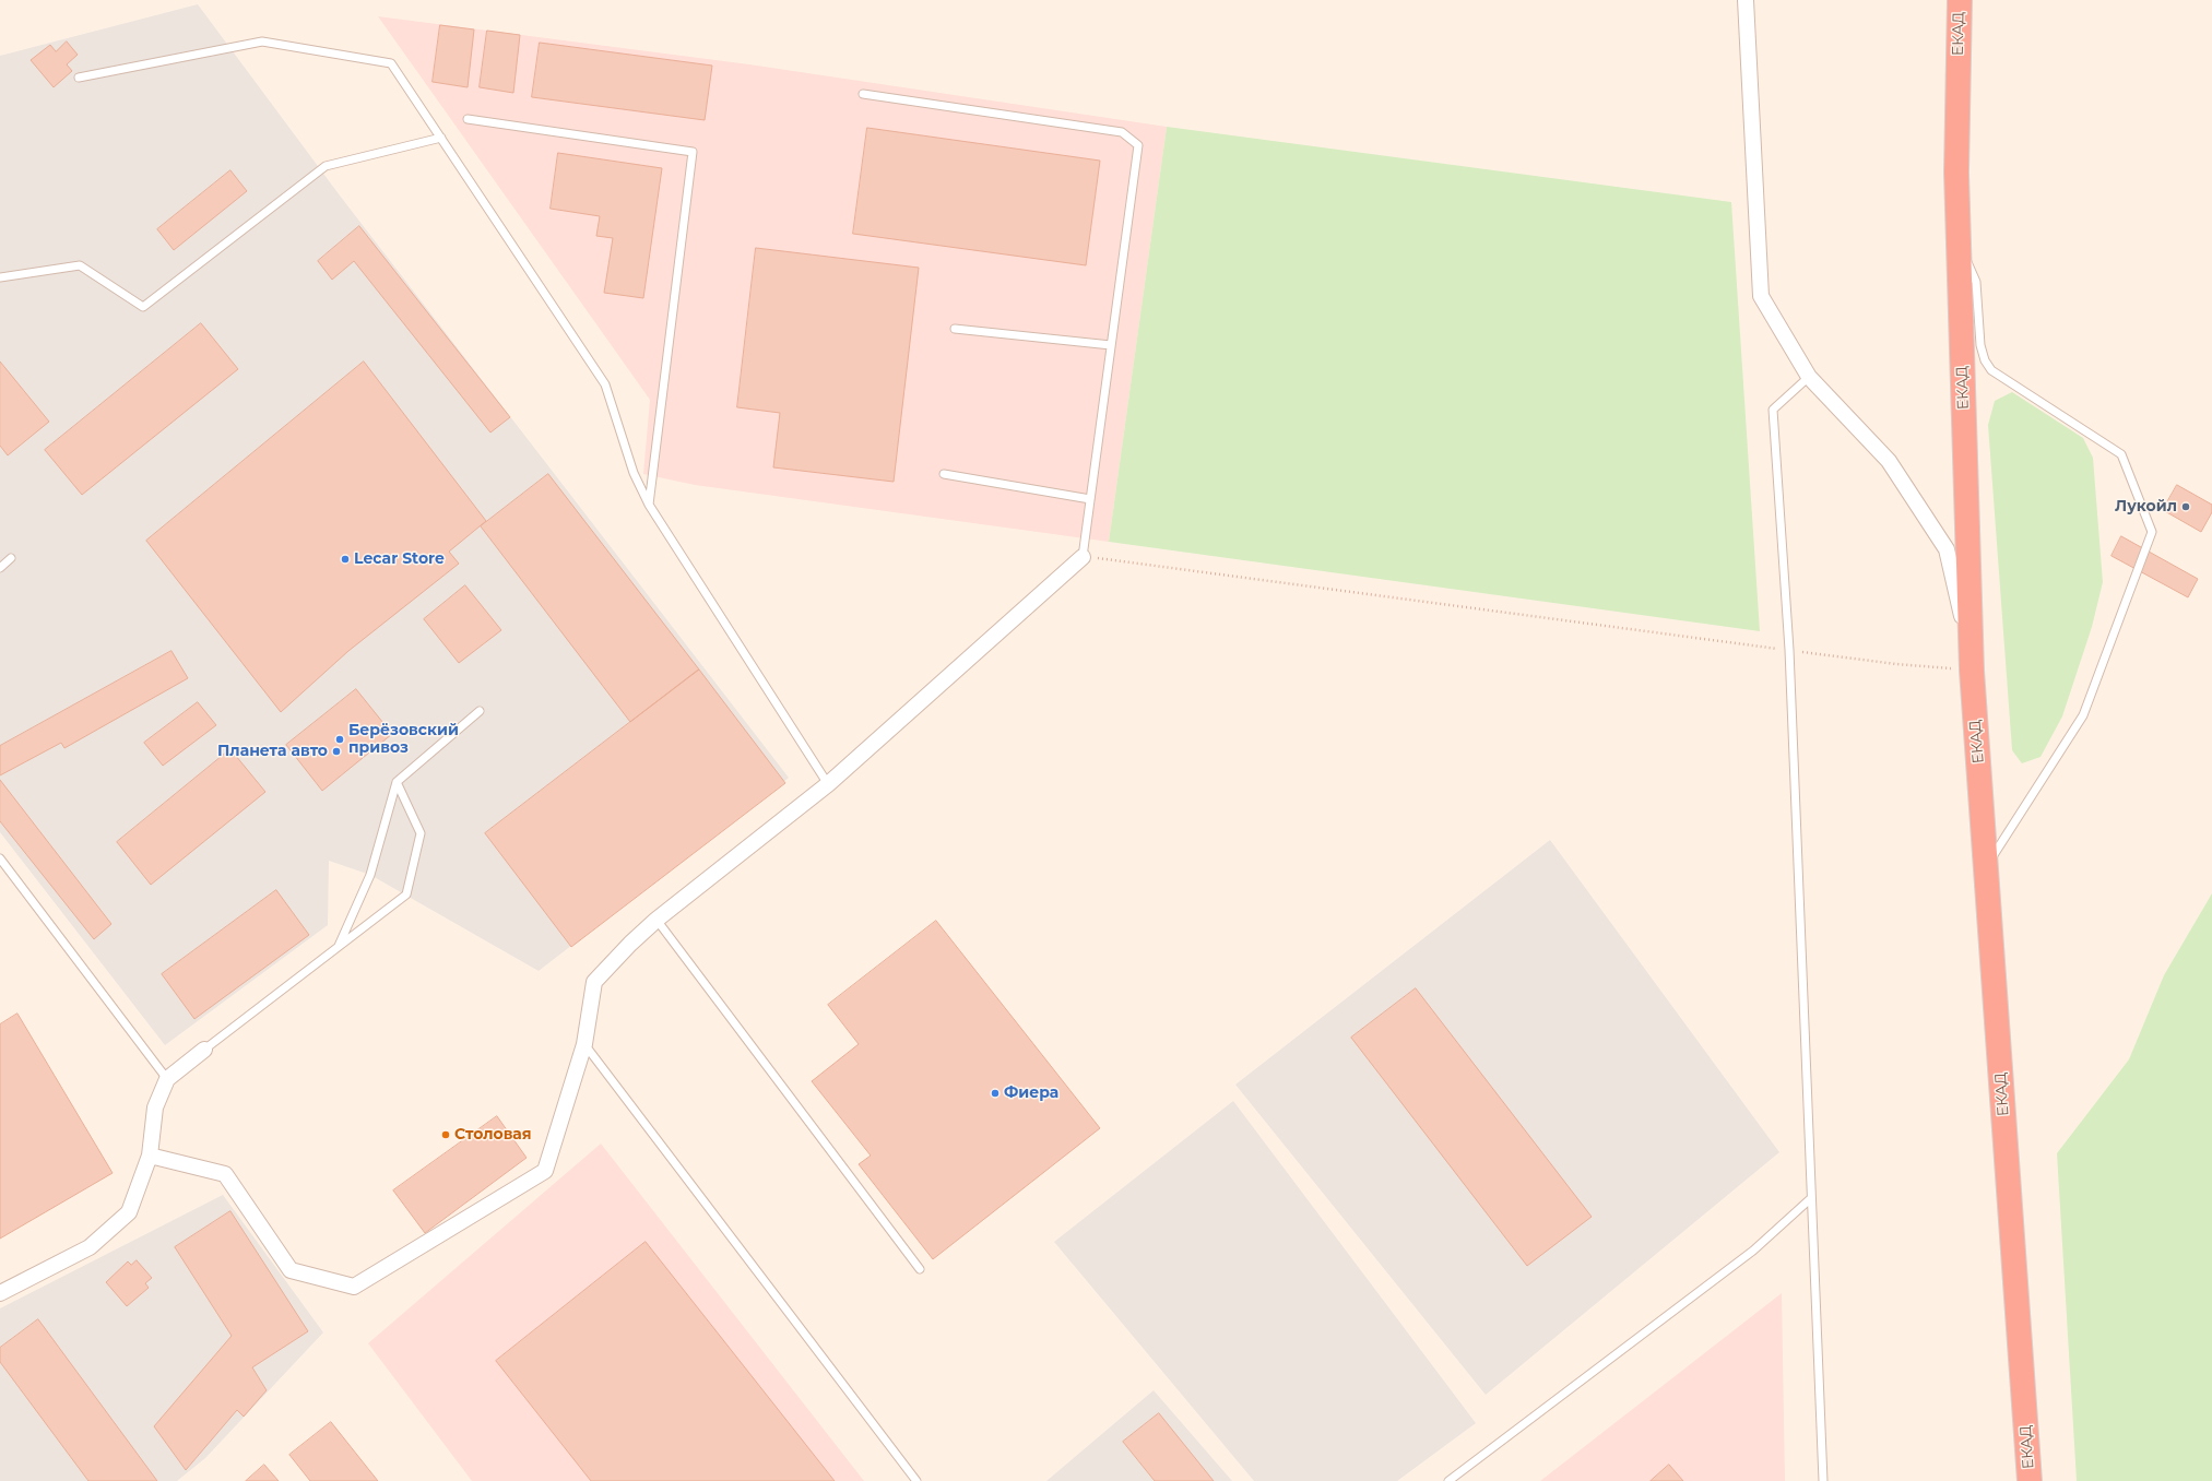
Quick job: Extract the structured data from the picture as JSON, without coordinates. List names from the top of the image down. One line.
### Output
{"streets":{"highway":["ЕКАД"]},"places":["Лукойл","Lecar Store","Берёзовский привоз","Планета авто","Фиера","Столовая"]}
